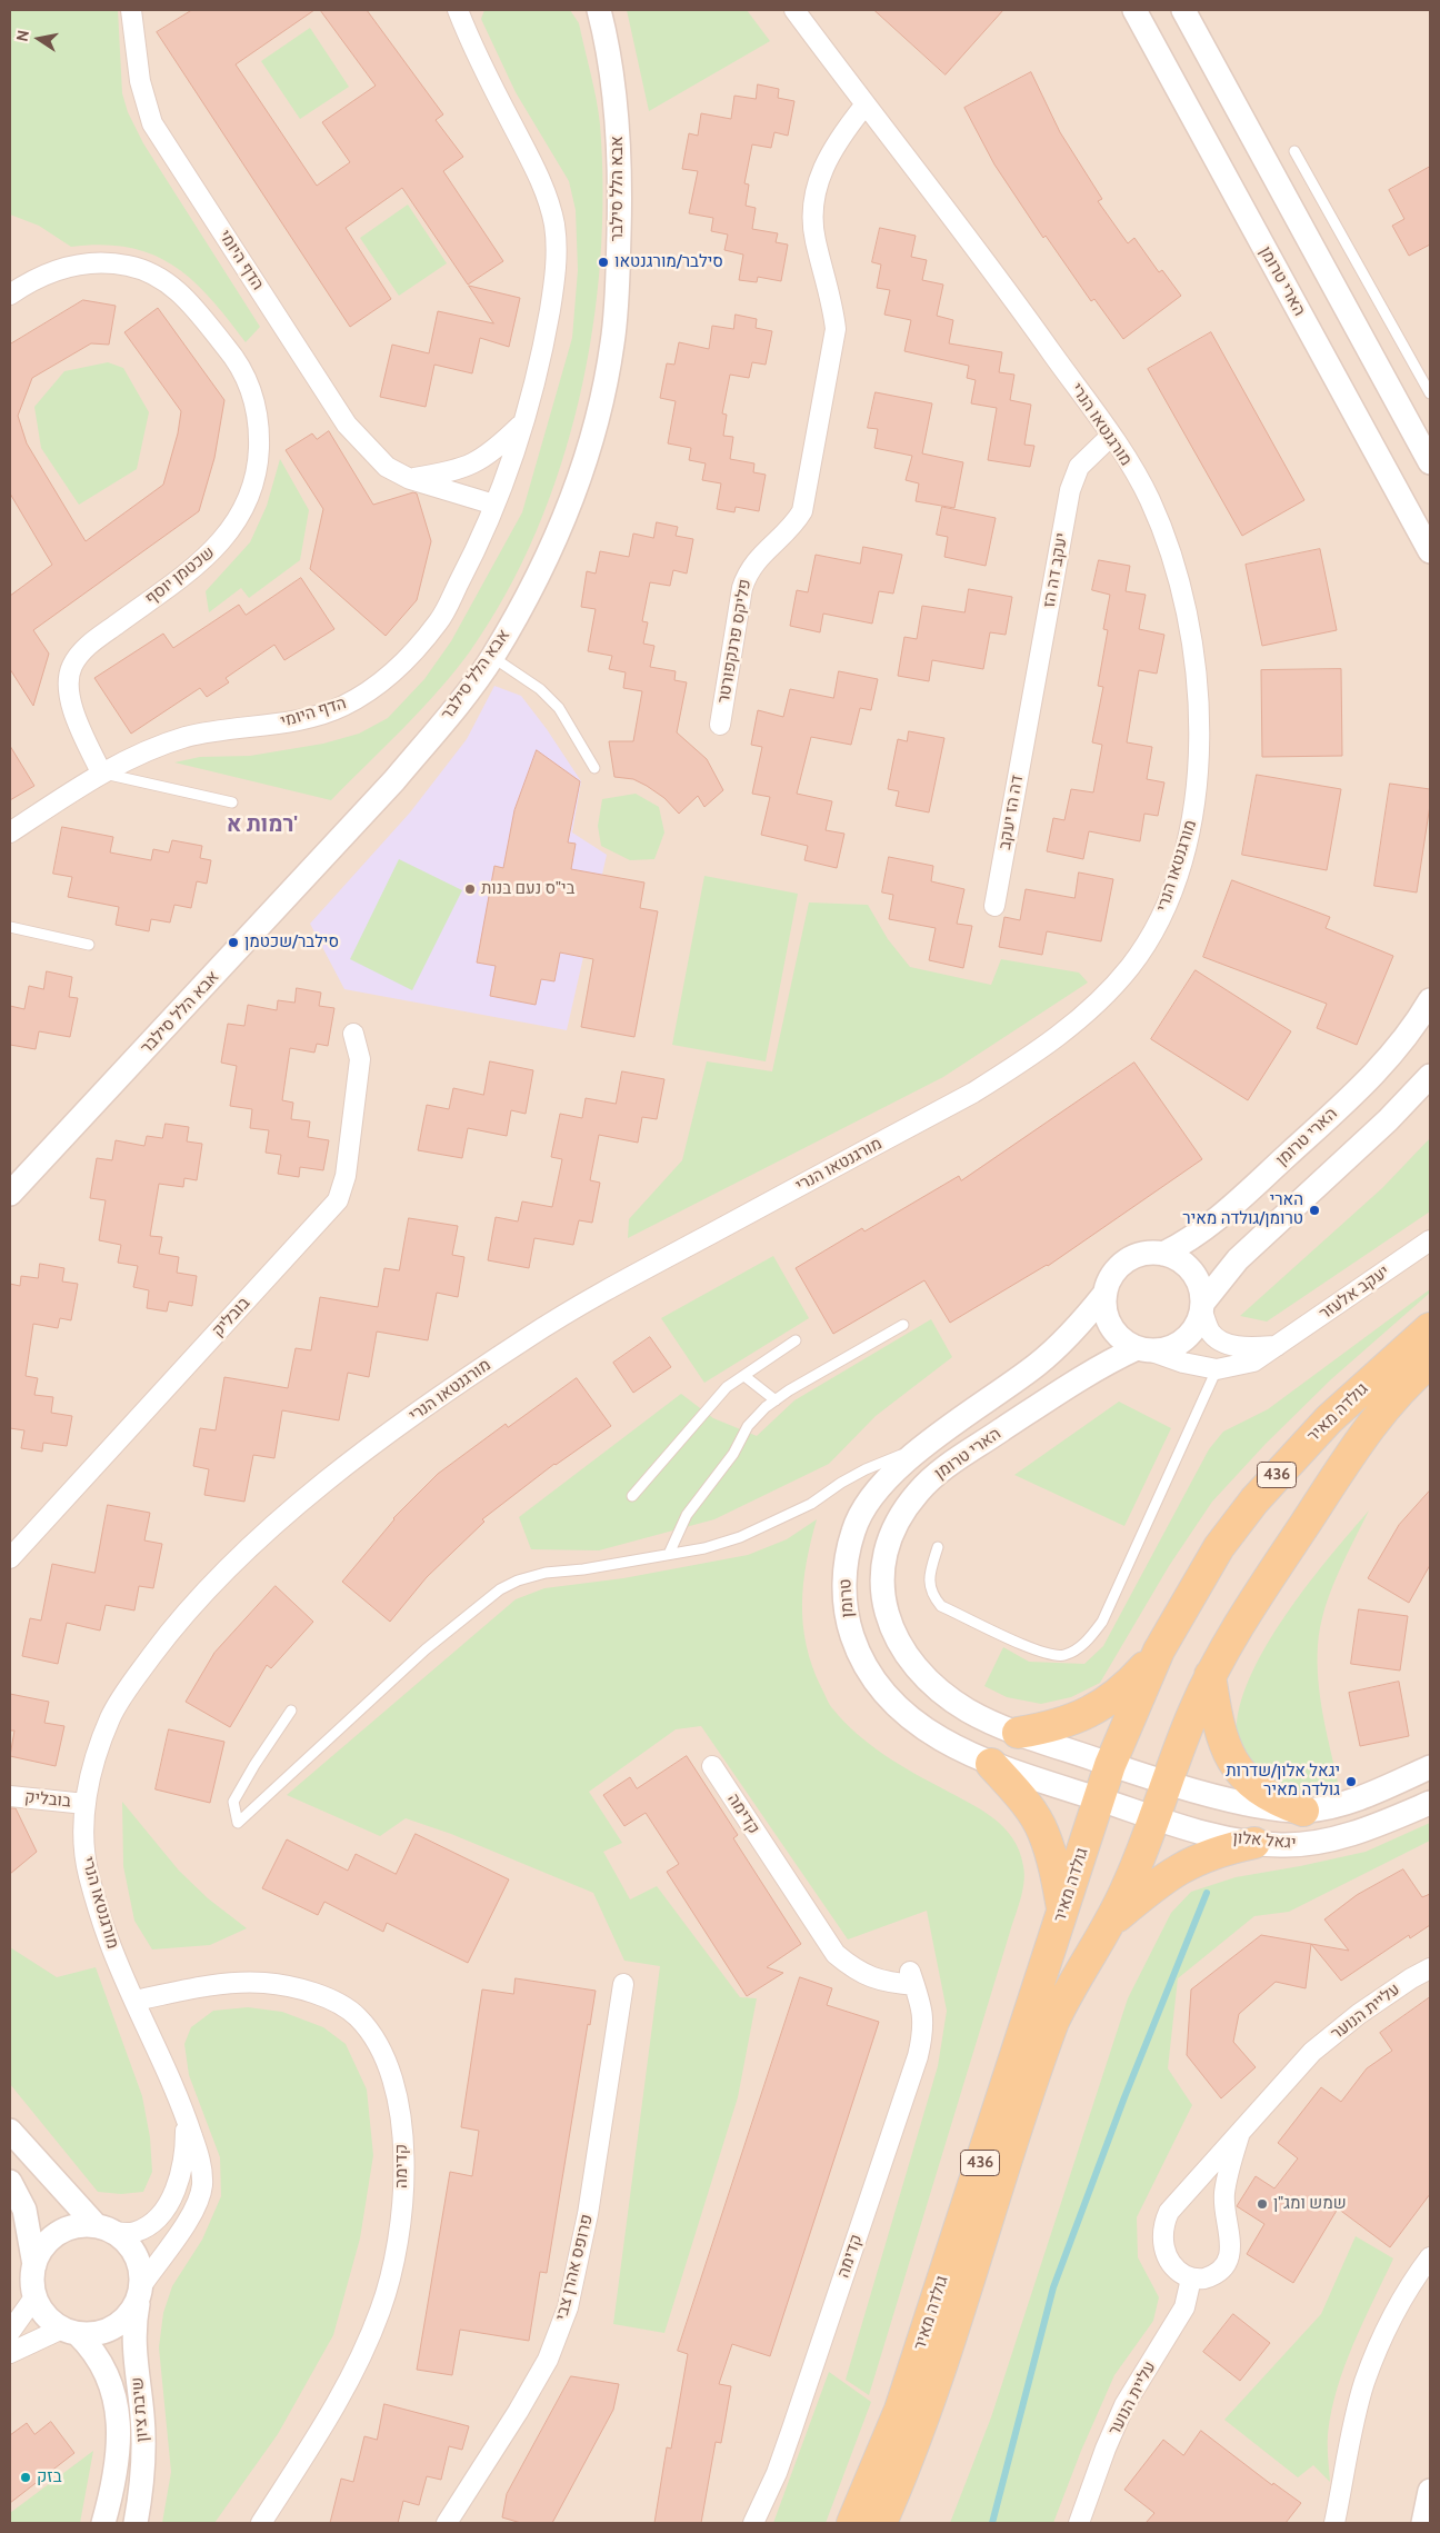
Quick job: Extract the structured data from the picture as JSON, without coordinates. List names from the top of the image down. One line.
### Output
{"streets":{"main road":["גולדה מאיר","436"],"street":["אבא הלל סילבר","הדף היומי","הארי טרומן","מורגנטאו הנרי","יעקב דה הז","שכטמן יוסף","פליקס פרנקפורטר","דה הז יעקב","יעקב אלעזר","בובליק","טרומן","קדימה","יגאל אלון","עליית הנוער","פרופס אהרן צבי","שיבת ציון"]},"crossings":[["הדף היומי","שכטמן יוסף"],["הארי טרומן","יעקב אלעזר"],["הארי טרומן","גולדה מאיר"],["הארי טרומן","טרומן"],["הארי טרומן","יגאל אלון"],["מורגנטאו הנרי","יעקב דה הז"],["מורגנטאו הנרי","פליקס פרנקפורטר"],["מורגנטאו הנרי","בובליק"],["מורגנטאו הנרי","קדימה"],["יעקב דה הז","דה הז יעקב"],["גולדה מאיר","יגאל אלון"]],"districts":["רמות א'"],"places":["סילבר/מורגנטאו","בי\"ס נעם בנות","סילבר/שכטמן","הארי טרומן/גולדה מאיר","יגאל אלון/שדרות גולדה מאיר","שמש ומג\"ן","בזק"],"north":"left"}
